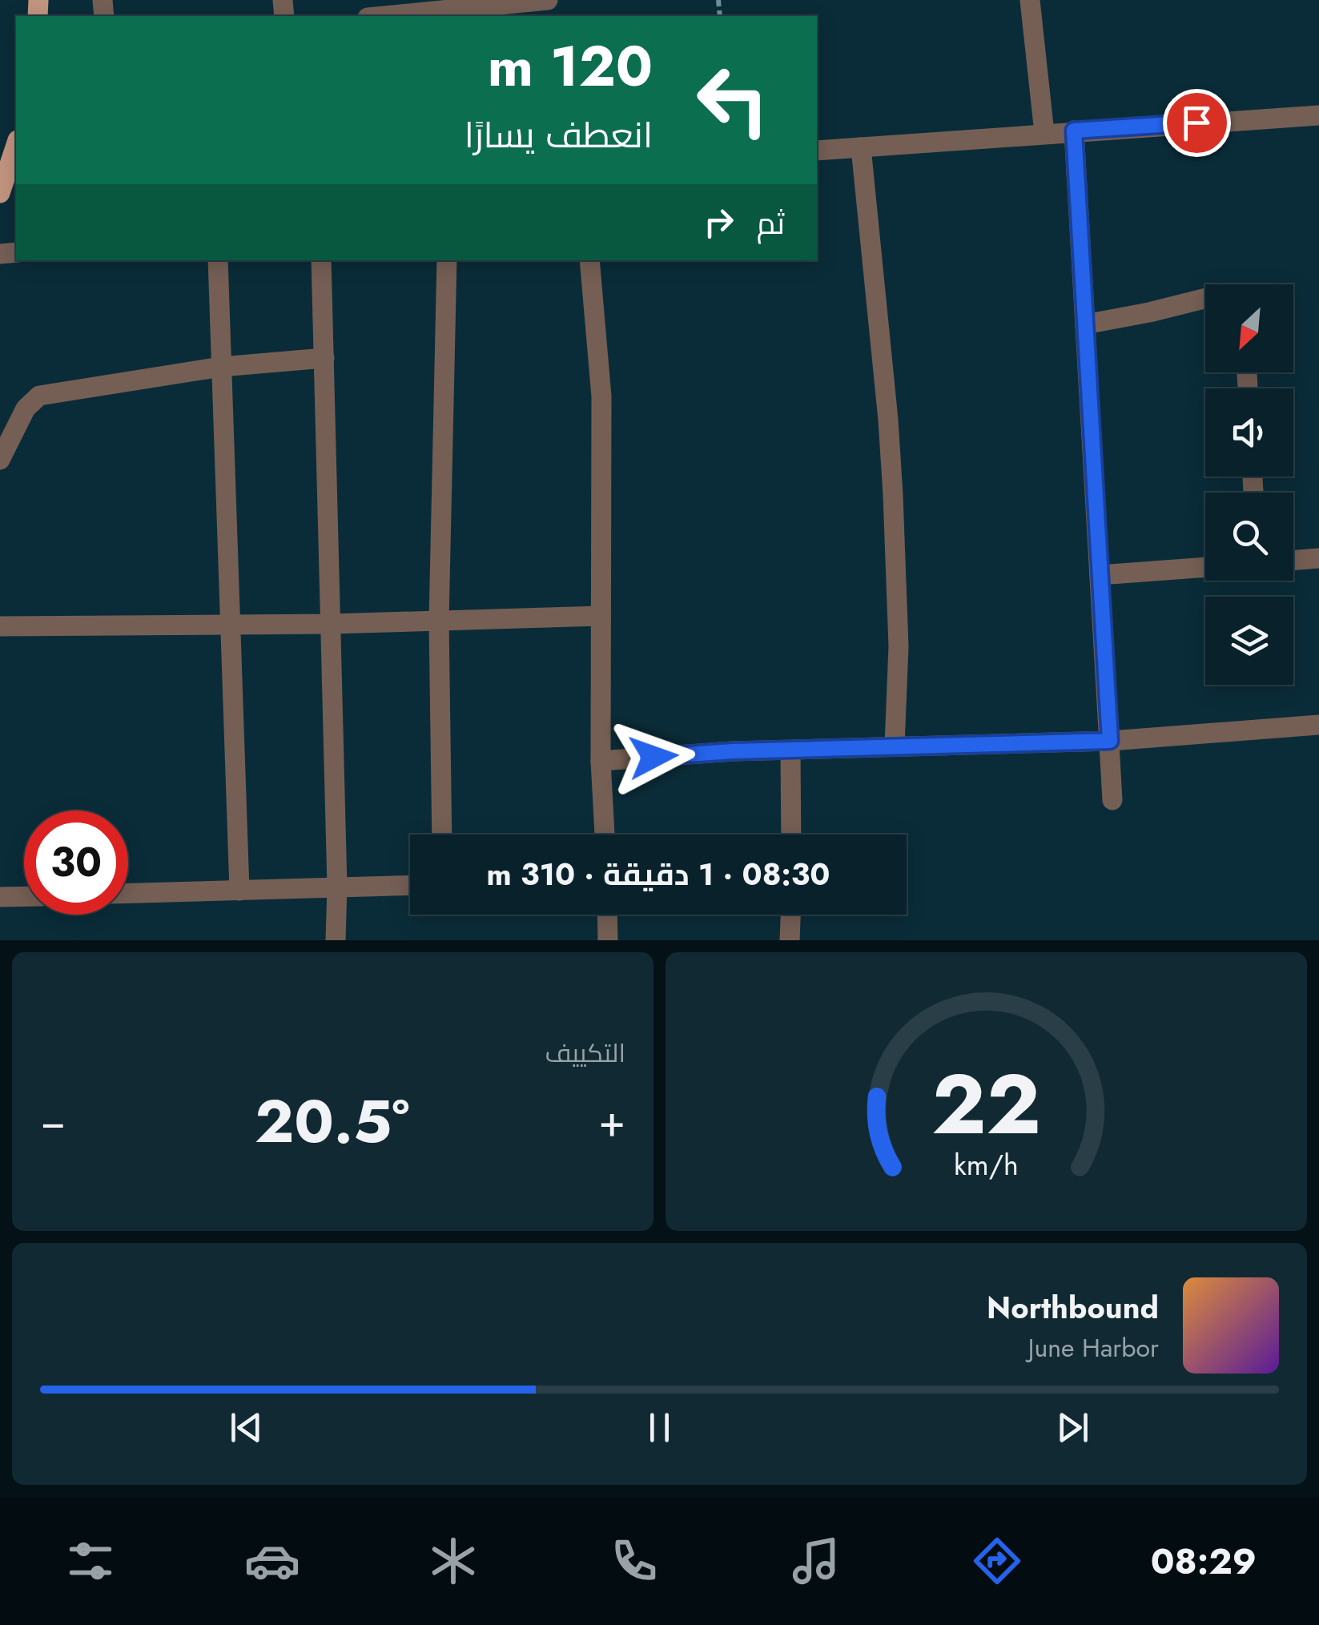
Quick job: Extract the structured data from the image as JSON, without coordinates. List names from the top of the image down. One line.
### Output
{"north":"bottom left","page":{"turn":["120 m","انعطف يسارًا"],"then":"ثم","limit":"30","trip":"08:30 · 1 دقيقة · 310 m","tile":"التكييف","heat":["−","20.5°","+"],"song":["Northbound","June Harbor"],"tabs":"08:29","gauge":["22","km/h"]}}
